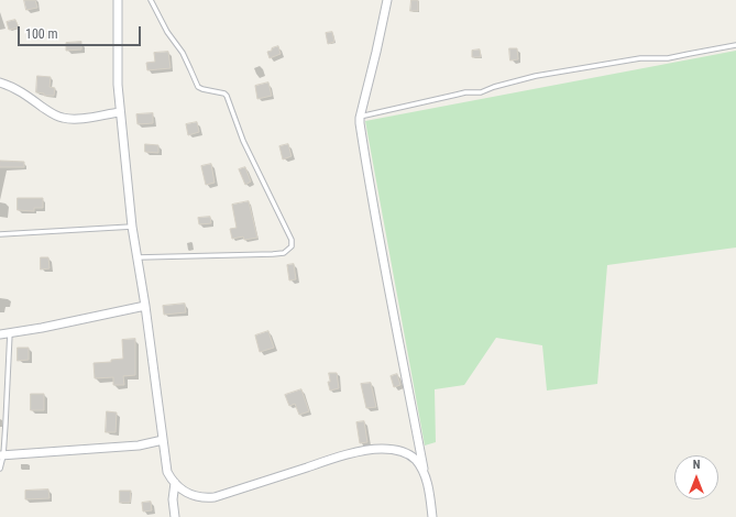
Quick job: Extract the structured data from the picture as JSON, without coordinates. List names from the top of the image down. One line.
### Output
{"scale_bar":"100 m","north":"top"}
